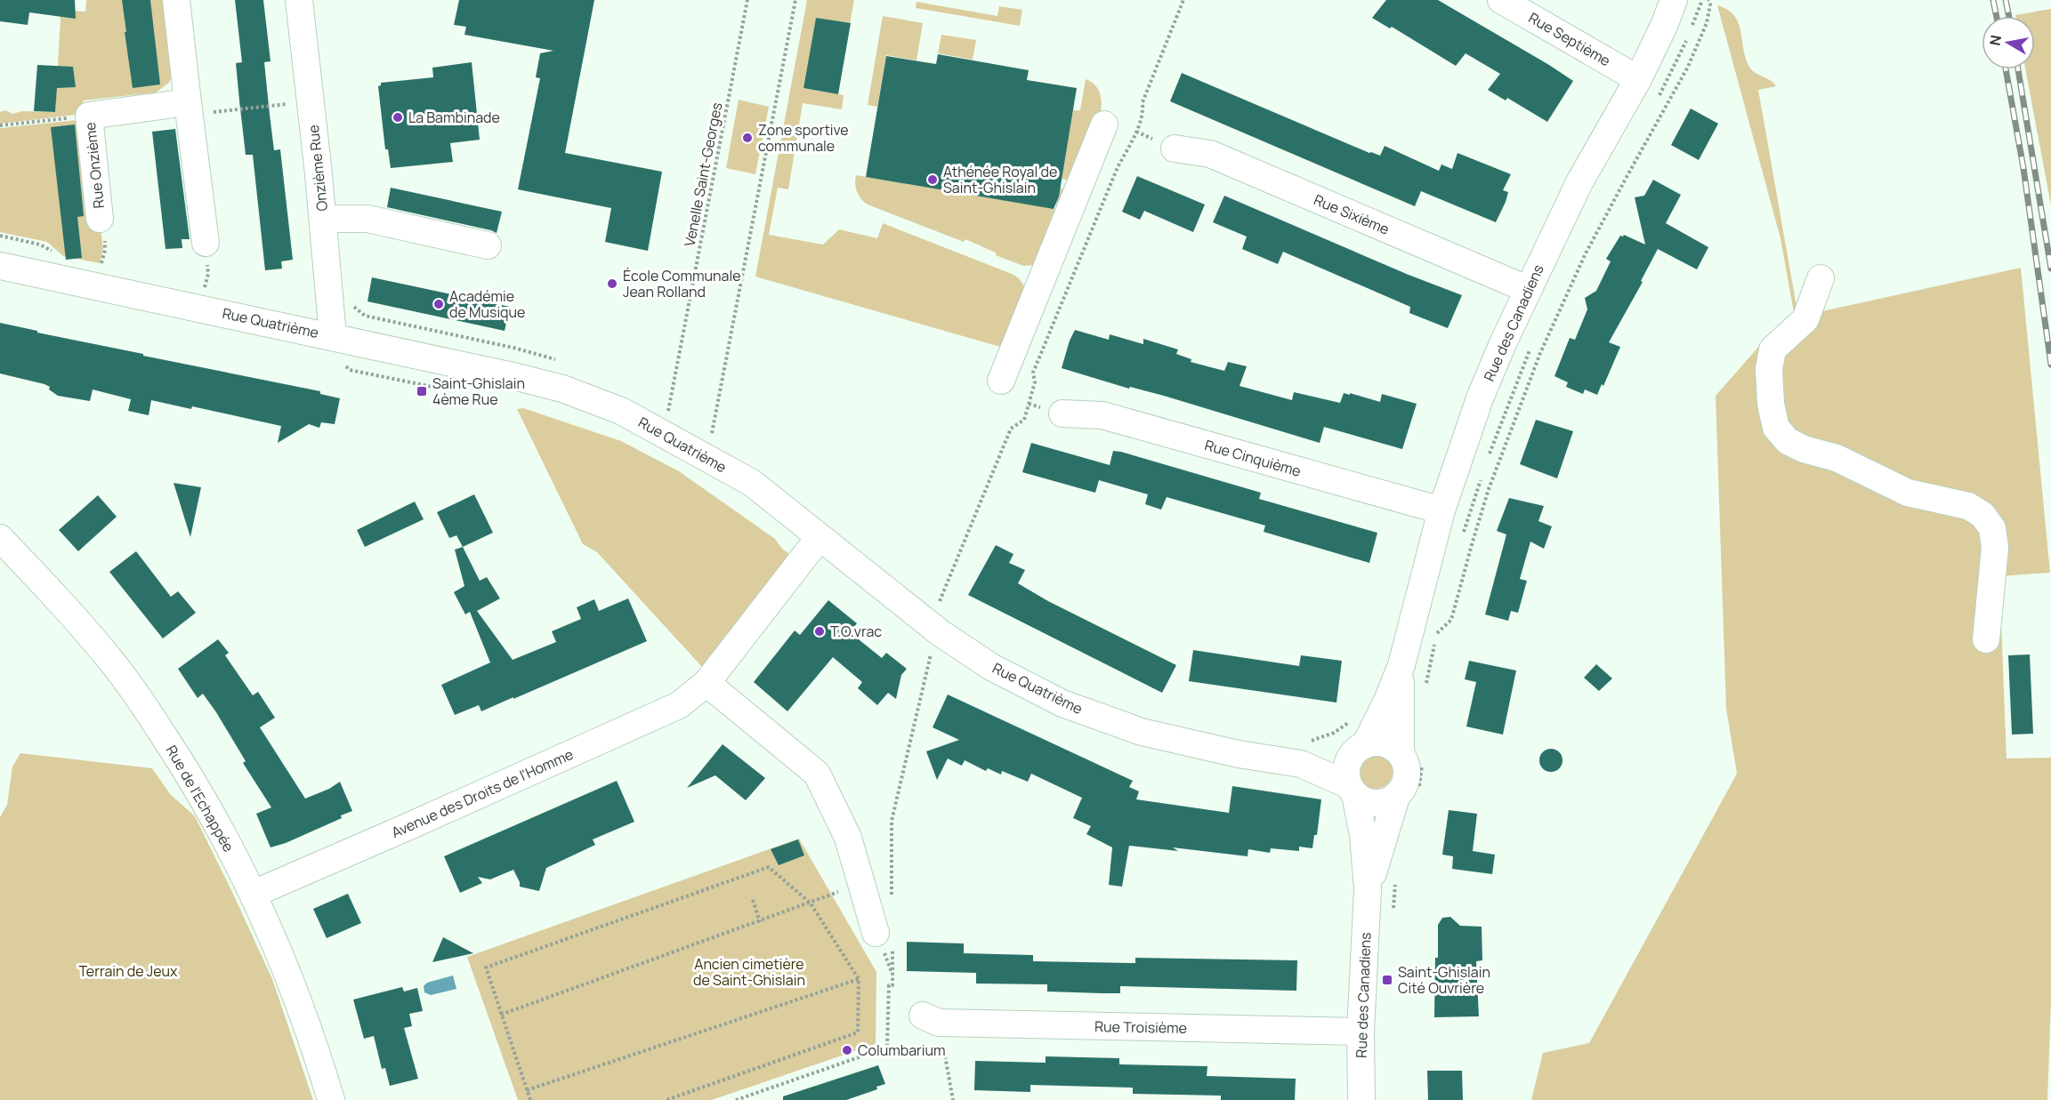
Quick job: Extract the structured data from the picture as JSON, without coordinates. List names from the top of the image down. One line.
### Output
{"streets":{"street":["Rue Septième","Rue Onzième","Onzième Rue","Rue Sixième","Rue Quatrième","Rue des Canadiens","Rue Cinquième","Avenue des Droits de l'Homme","Rue de l'Echappée","Rue Troisième"],"path":["Venelle Saint-Georges"]},"crossings":[["Rue Septième","Rue des Canadiens"],["Onzième Rue","Rue Quatrième"],["Rue Sixième","Rue des Canadiens"],["Rue Quatrième","Rue des Canadiens"],["Rue Quatrième","Avenue des Droits de l'Homme"],["Rue des Canadiens","Rue Cinquième"],["Rue des Canadiens","Rue Troisième"],["Avenue des Droits de l'Homme","Rue de l'Echappée"]],"parks":["Ancien cimetière de Saint-Ghislain","Terrain de Jeux"],"places":{"other":["La Bambinade","Zone sportive communale","Athénée Royal de Saint-Ghislain","École Communale Jean Rolland","Académie de Musique","T.O.vrac","Columbarium"],"transit":["Saint-Ghislain 4ème Rue","Saint-Ghislain Cité Ouvrière"]},"north":"left"}
